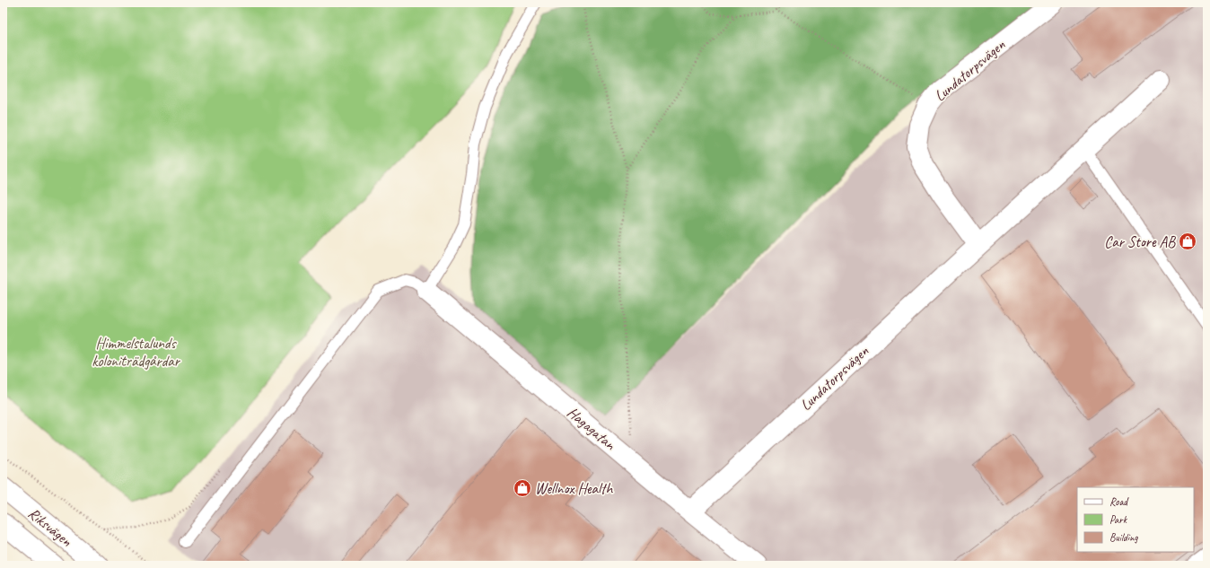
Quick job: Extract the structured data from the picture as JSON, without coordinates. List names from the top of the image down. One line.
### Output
{"streets":{"main road":["Lundatorpsvägen","Hagagatan","Riksvägen"]},"crossings":[["Lundatorpsvägen","Hagagatan"]],"parks":["Himmelstalunds koloniträdgårdar"],"places":{"shop":["Car Store AB","Wellnox Health"]},"legend":["Road","Park","Building"]}
